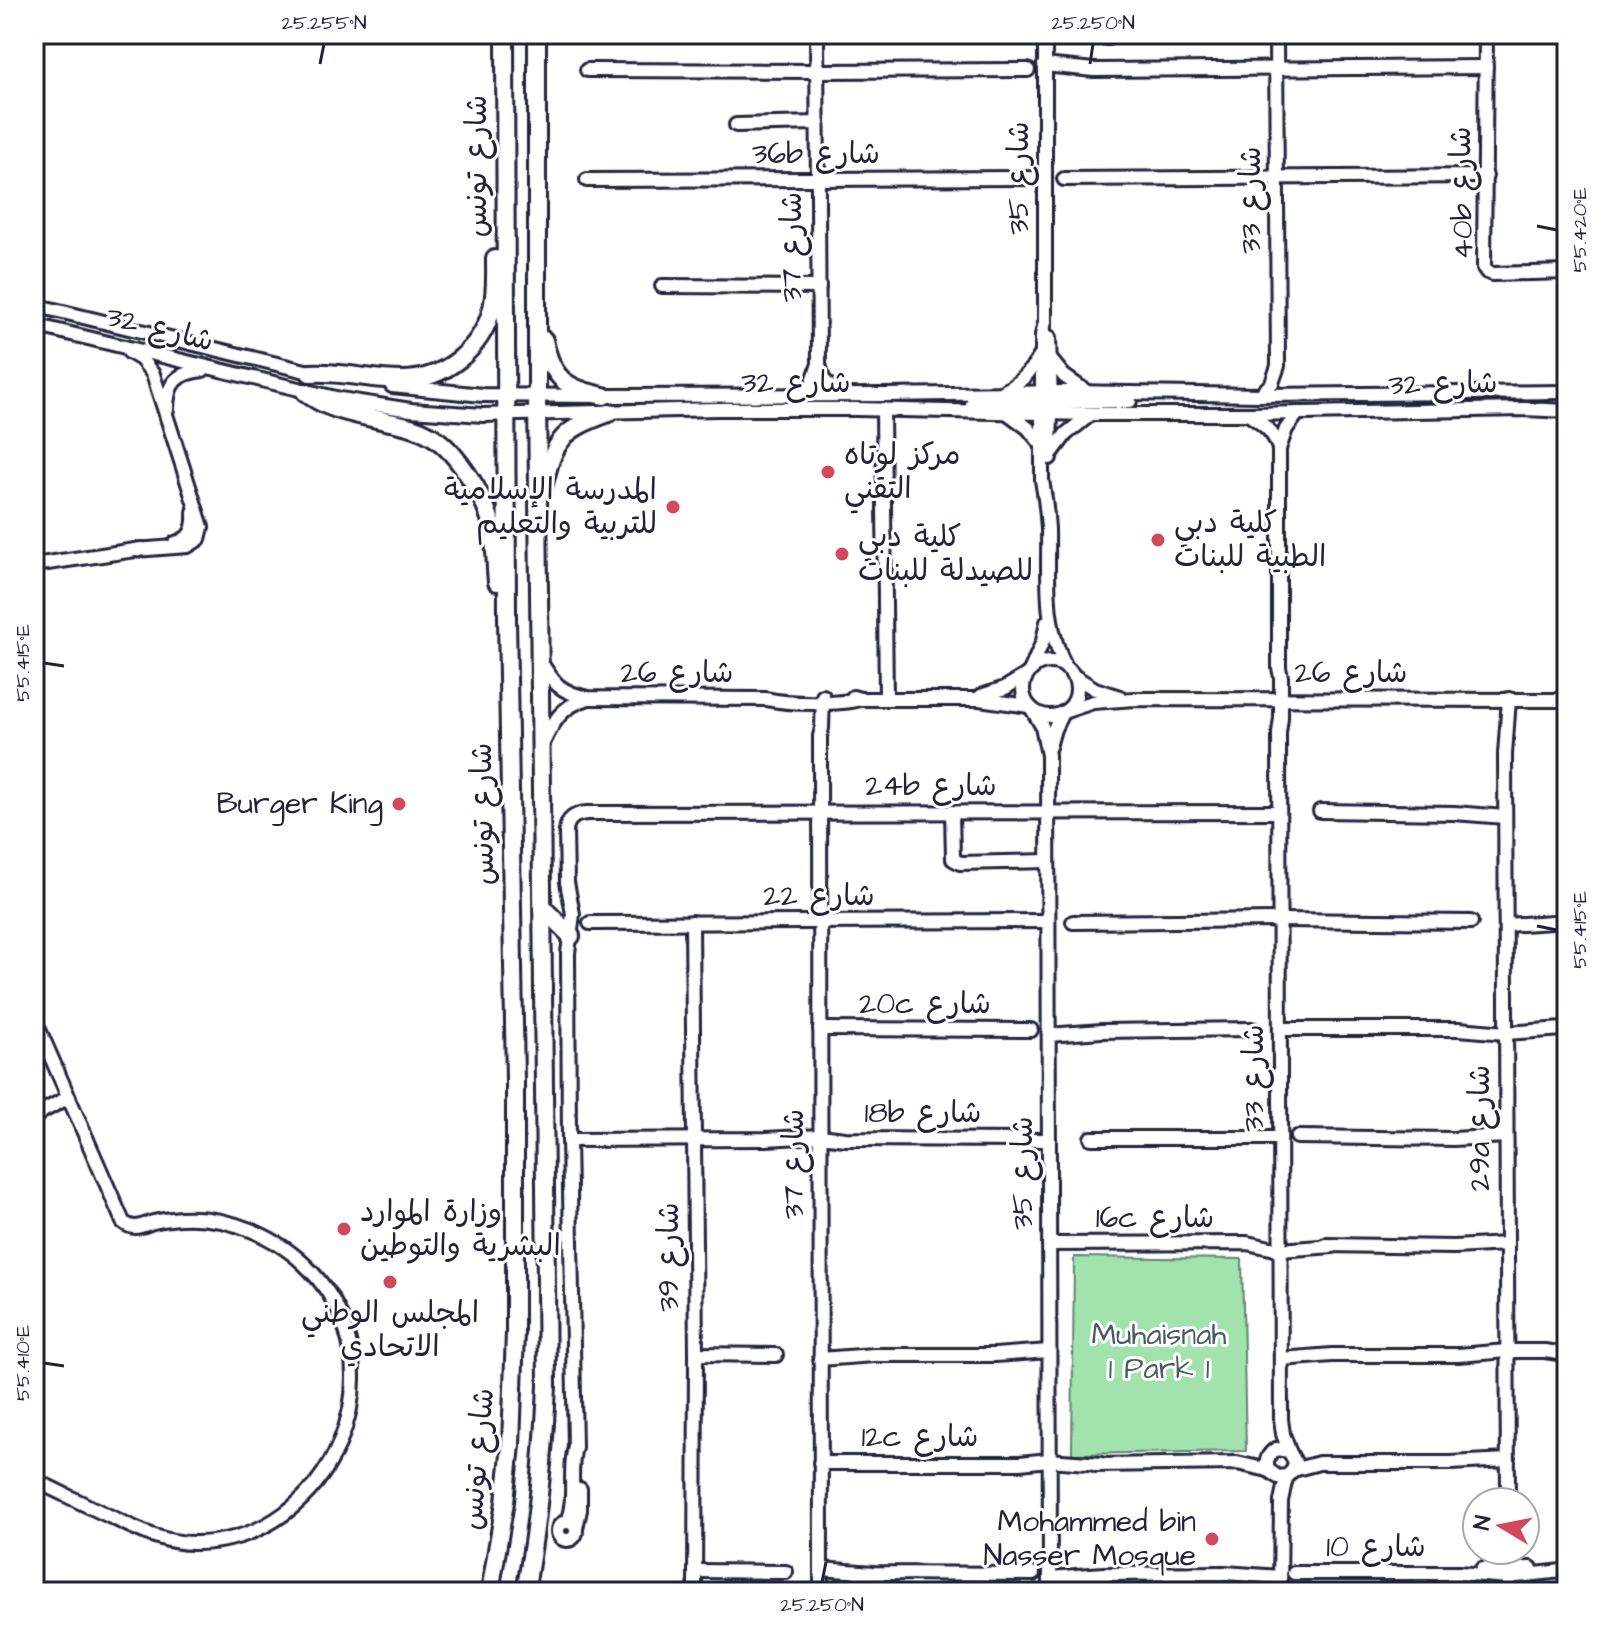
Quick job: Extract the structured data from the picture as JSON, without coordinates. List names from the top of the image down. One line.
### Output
{"streets":{"main road":["شارع تونس"],"street":["36b شارع","شارع 35","40b شارع","شارع 33","شارع 37","شارع 32","شارع 26","24b شارع","شارع 22","20c شارع","18b شارع","29a شارع","16c شارع","شارع 39","12c شارع","شارع 10"]},"crossings":[["36b شارع","شارع 35"],["36b شارع","شارع 37"],["شارع تونس","شارع 32"],["شارع تونس","شارع 26"],["شارع 35","شارع 32"],["شارع 35","شارع 26"],["شارع 35","24b شارع"],["شارع 35","شارع 22"],["شارع 35","18b شارع"],["شارع 35","16c شارع"],["شارع 35","12c شارع"],["شارع 33","شارع 32"],["شارع 33","شارع 26"],["شارع 33","24b شارع"],["شارع 33","16c شارع"],["شارع 33","12c شارع"],["شارع 37","شارع 32"],["شارع 37","شارع 26"],["شارع 37","24b شارع"],["شارع 37","شارع 22"],["شارع 37","20c شارع"],["شارع 37","18b شارع"],["شارع 37","12c شارع"],["شارع 26","29a شارع"],["شارع 22","شارع 39"],["18b شارع","شارع 39"],["29a شارع","16c شارع"],["29a شارع","12c شارع"]],"parks":["Muhaisnah 1 Park 1"],"places":["مركز لوتاه التقني","المدرسة الإسلامية للتربية والتعليم","كلية دبي الطبية للبنات","كلية دبي للصيدلة للبنات","Burger King","وزارة الموارد البشرية والتوطين","المجلس الوطني الاتحادي","Mohammed bin Nasser Mosque"],"north":"left","coordinates":["25.255°N","25.250°N","55.420°E","55.415°E","55.410°E"]}
